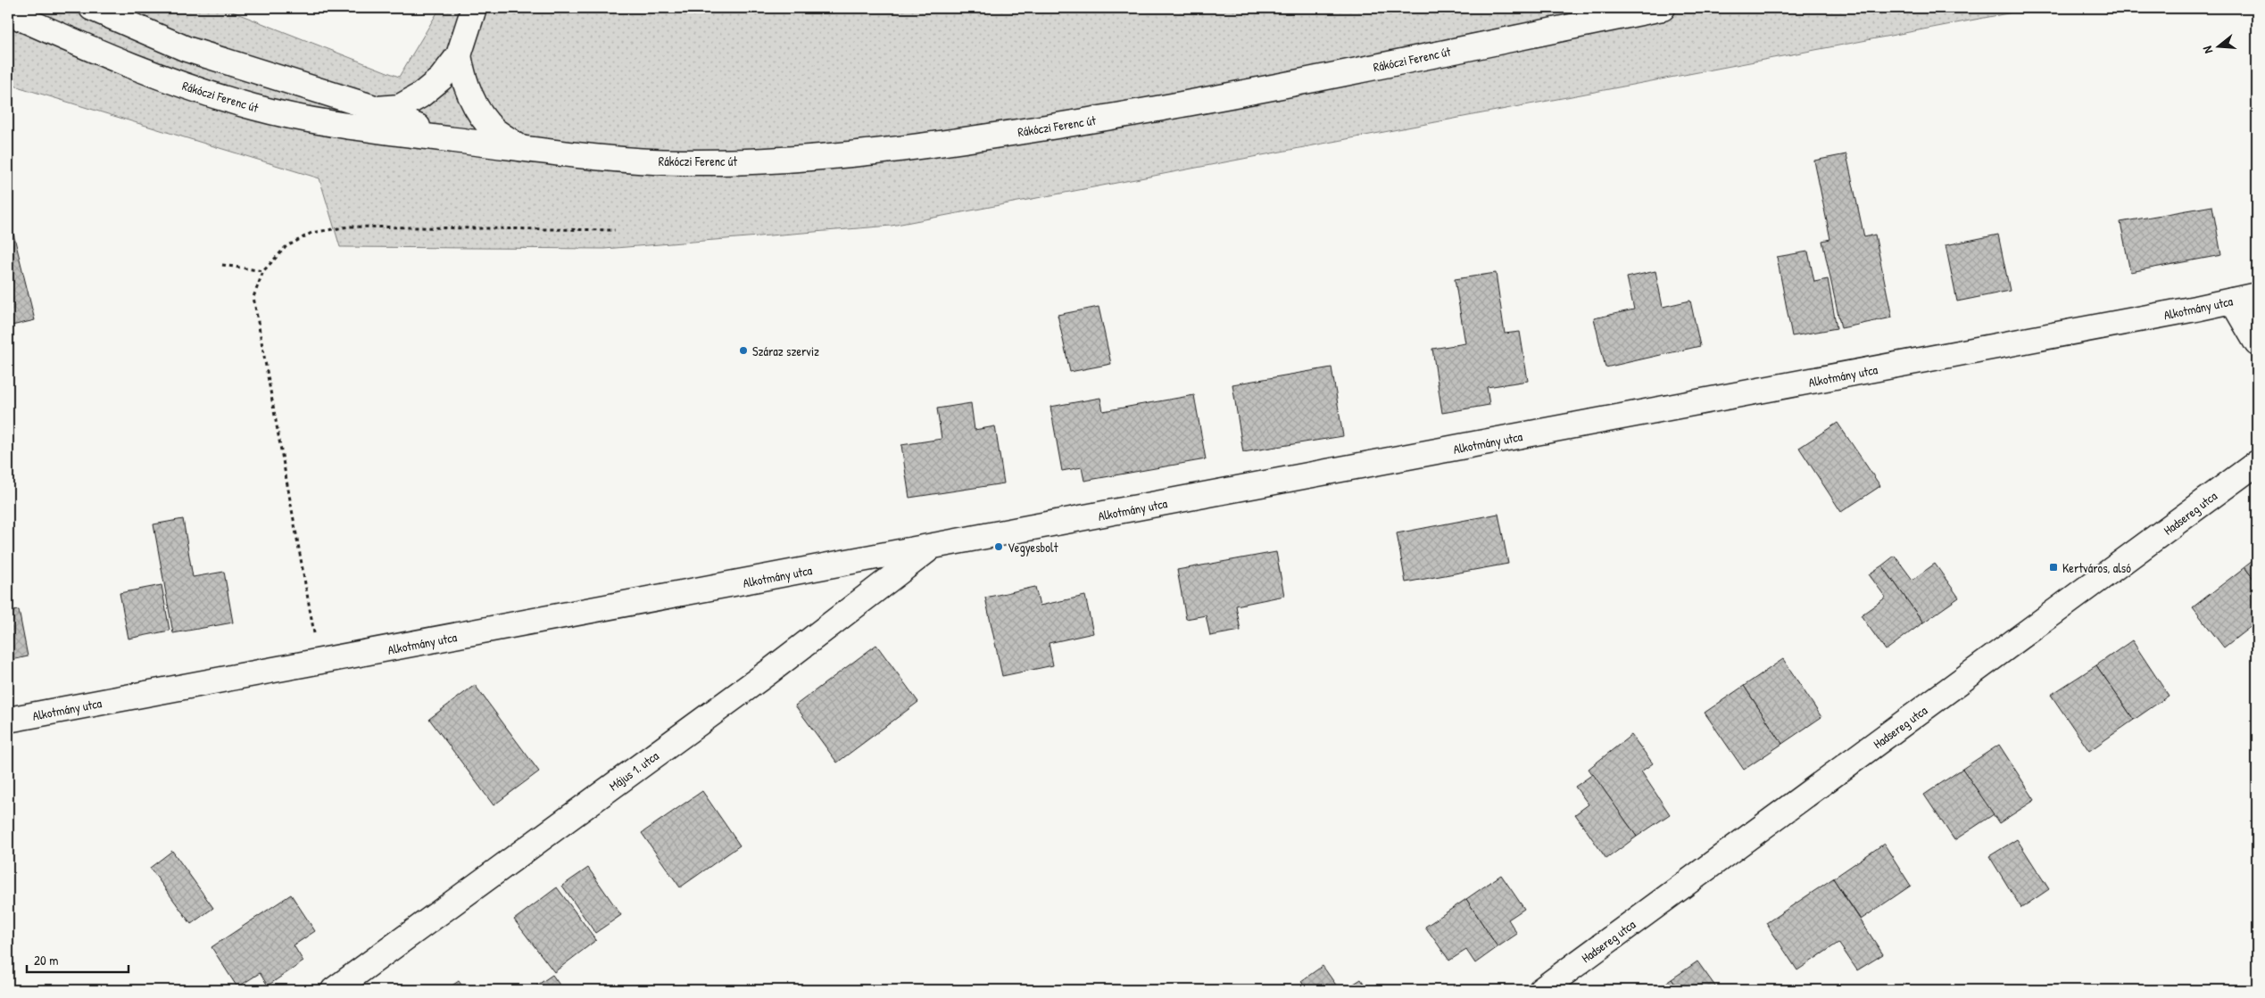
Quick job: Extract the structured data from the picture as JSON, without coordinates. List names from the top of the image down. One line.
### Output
{"streets":{"street":["Rákóczi Ferenc út","Alkotmány utca","Hadsereg utca","Május 1. utca"]},"crossings":[["Alkotmány utca","Május 1. utca"]],"places":{"other":["Száraz szerviz","Vegyesbolt"],"transit":["Kertváros, alsó"]},"scale_bar":"20 m","north":"left"}
